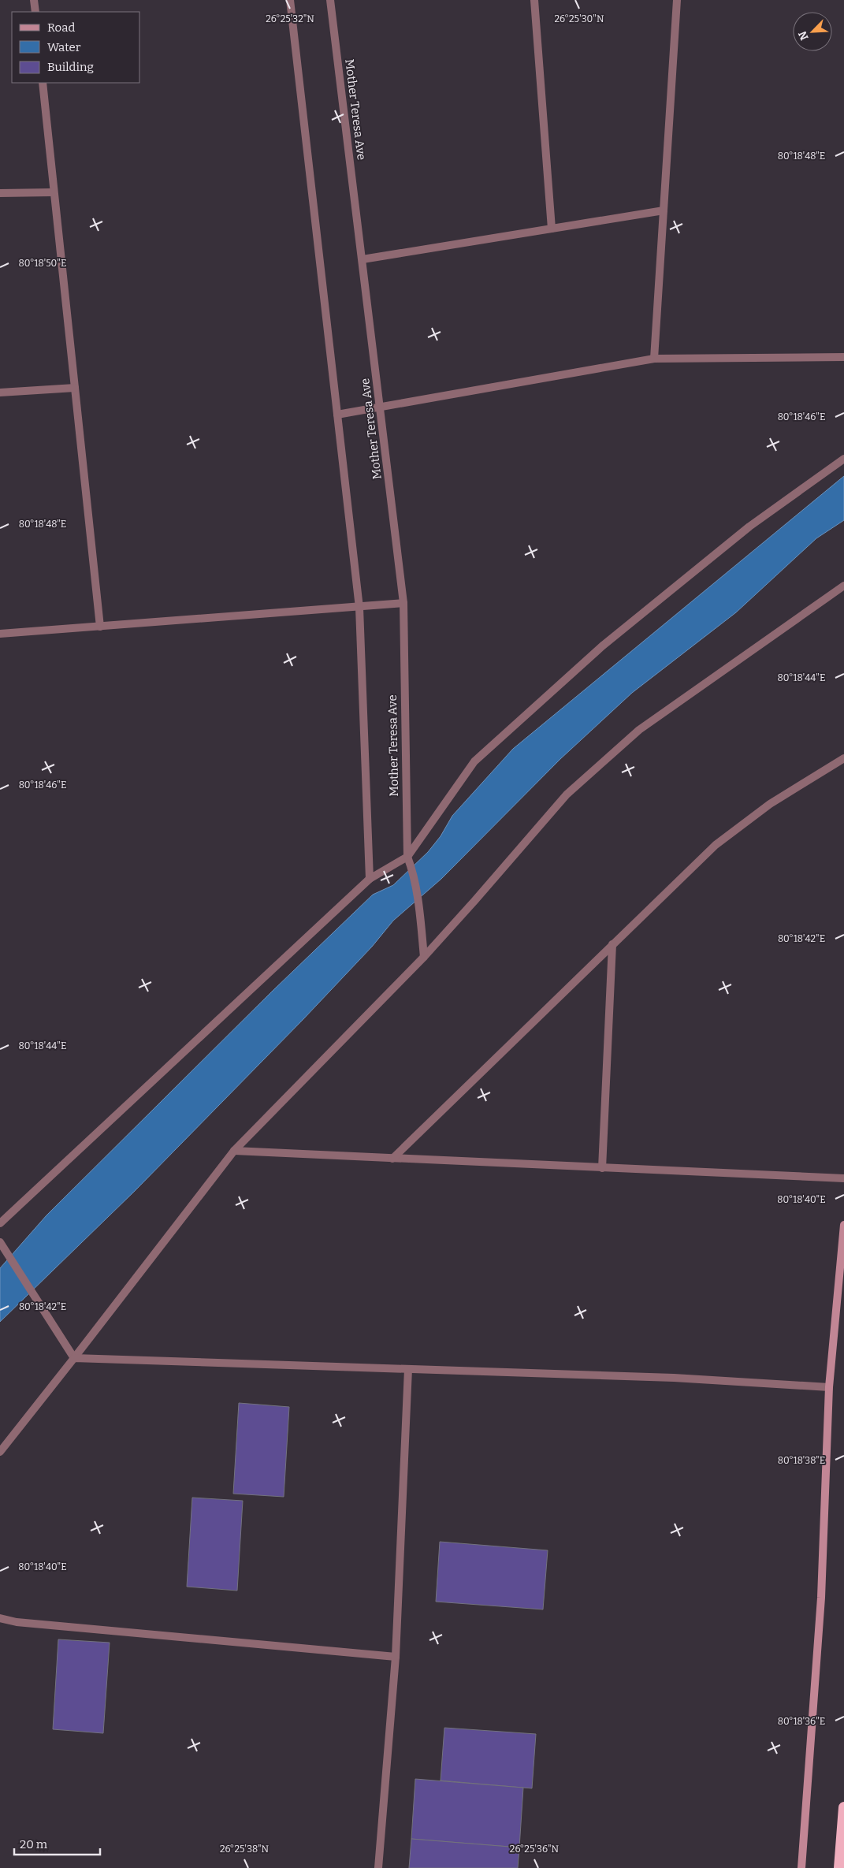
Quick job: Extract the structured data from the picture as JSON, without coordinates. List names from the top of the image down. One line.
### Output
{"streets":{"street":["Mother Teresa Ave"]},"legend":["Road","Water","Building"],"scale_bar":"20 m","north":"bottom left","coordinates":["26°25'32\"N","26°25'30\"N","80°18'48\"E","80°18'50\"E","80°18'46\"E","80°18'44\"E","80°18'42\"E","80°18'40\"E","80°18'38\"E","80°18'36\"E","26°25'38\"N","26°25'36\"N"]}
